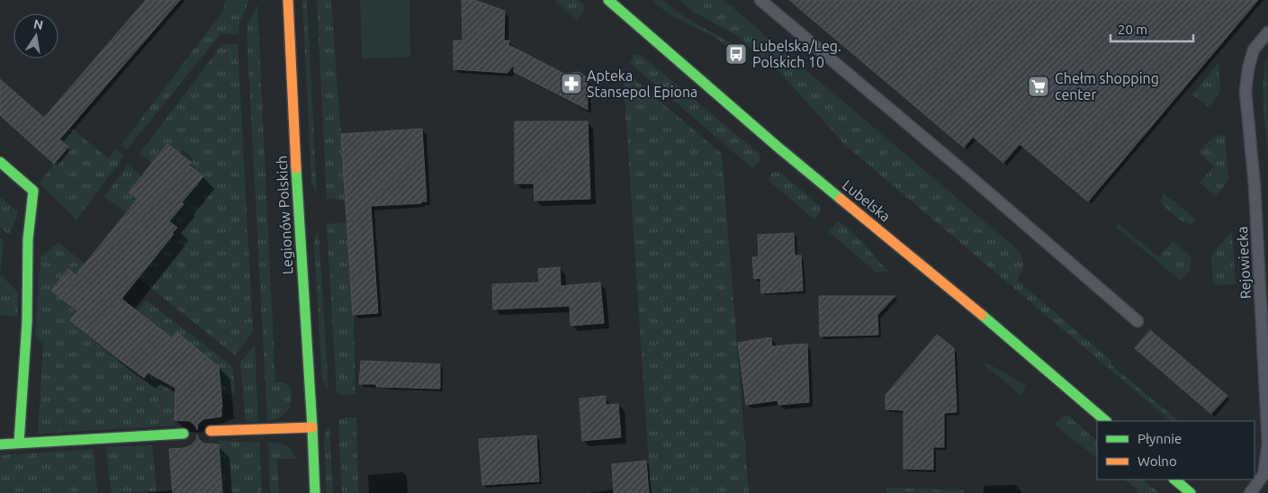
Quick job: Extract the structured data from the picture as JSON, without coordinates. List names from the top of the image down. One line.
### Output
{"streets":{"street":["Lubelska","Legionów Polskich"],"lane":["Rejowiecka"]},"places":{"bus stop":["Lubelska/Leg. Polskich 10"],"pharmacy":["Apteka Stansepol Epiona"],"supermarket":["Chełm shopping center"]},"legend":["Płynnie","Wolno"],"scale_bar":"20 m","north":"top"}
